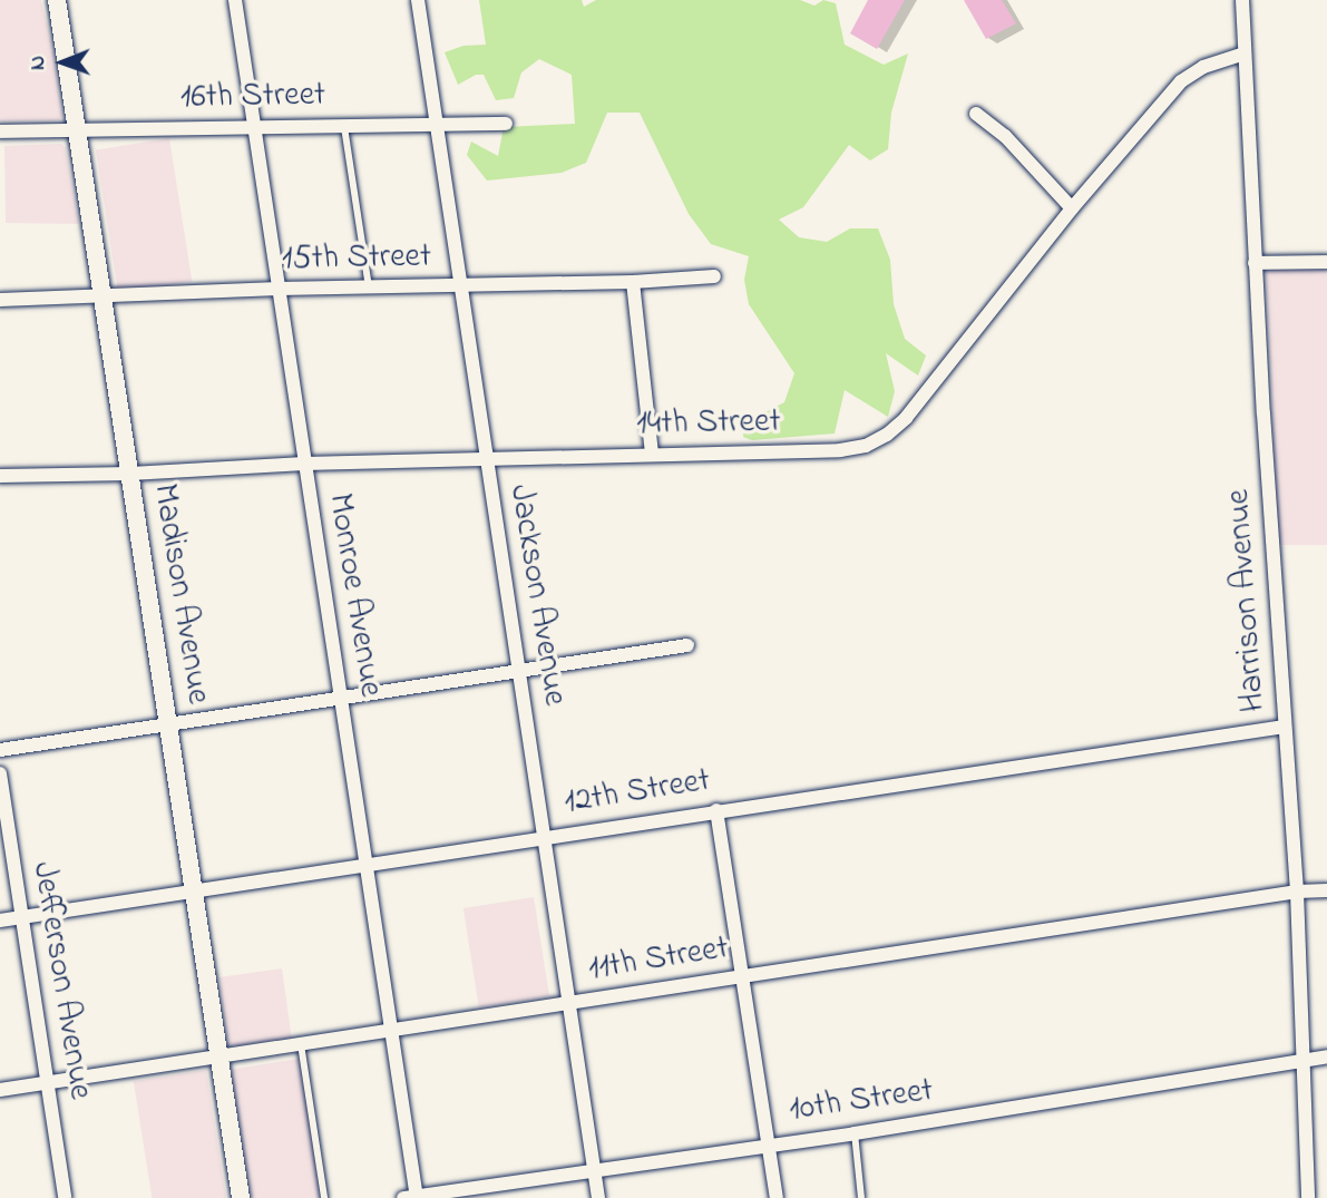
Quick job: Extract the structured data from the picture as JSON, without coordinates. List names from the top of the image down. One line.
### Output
{"streets":{"street":["16th Street","15th Street","14th Street","Madison Avenue","Monroe Avenue","Jackson Avenue","Harrison Avenue","12th Street","11th Street","Jefferson Avenue","10th Street"]},"crossings":[["16th Street","Madison Avenue"],["16th Street","Monroe Avenue"],["16th Street","Jackson Avenue"],["15th Street","Madison Avenue"],["15th Street","Monroe Avenue"],["15th Street","Jackson Avenue"],["14th Street","Madison Avenue"],["14th Street","Monroe Avenue"],["14th Street","Jackson Avenue"],["14th Street","Harrison Avenue"],["Madison Avenue","12th Street"],["Madison Avenue","11th Street"],["Monroe Avenue","12th Street"],["Monroe Avenue","11th Street"],["Monroe Avenue","10th Street"],["Jackson Avenue","12th Street"],["Jackson Avenue","11th Street"],["Jackson Avenue","10th Street"],["Harrison Avenue","12th Street"],["Harrison Avenue","11th Street"],["Harrison Avenue","10th Street"],["12th Street","Jefferson Avenue"],["11th Street","Jefferson Avenue"]],"north":"left"}
